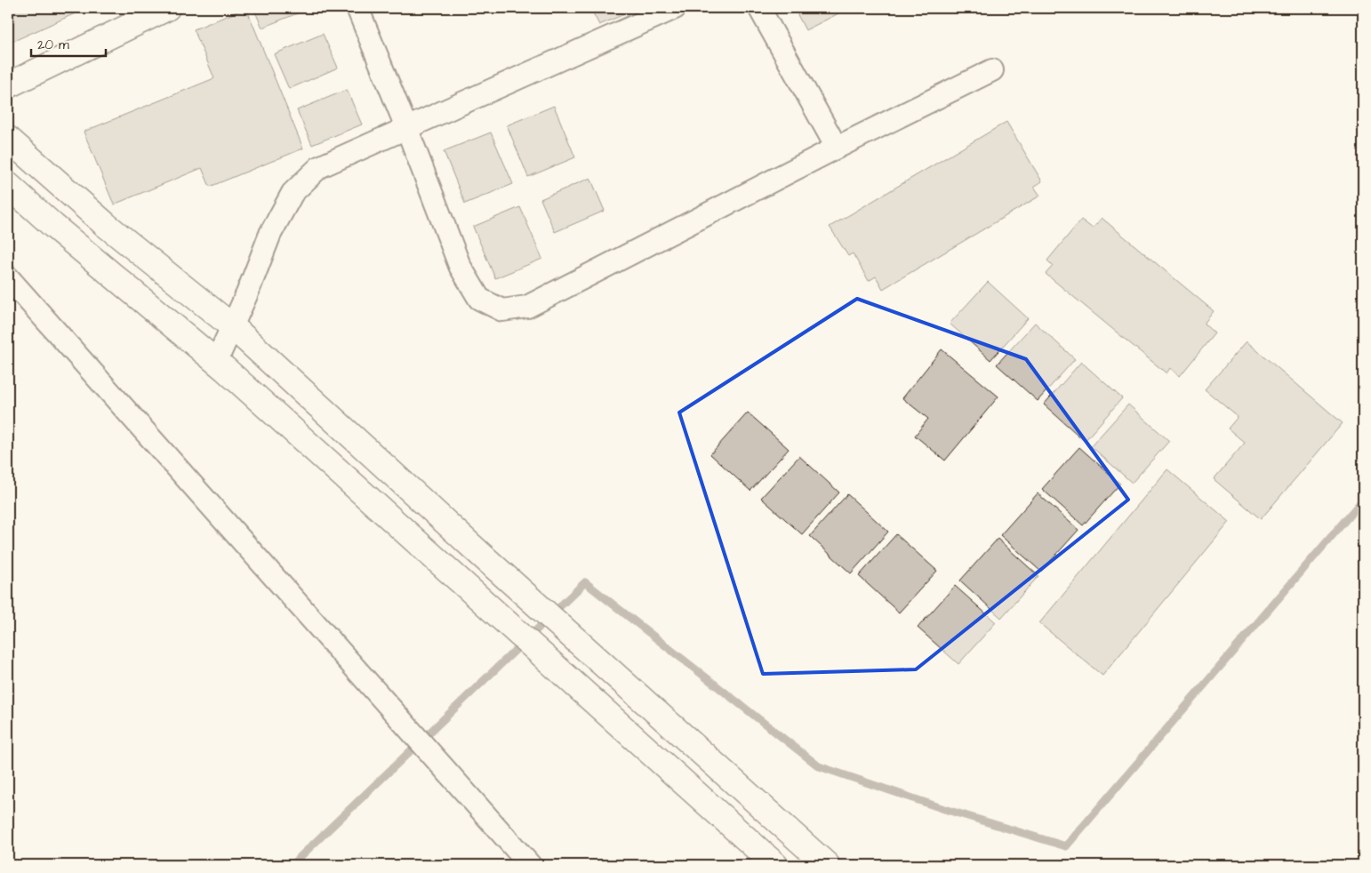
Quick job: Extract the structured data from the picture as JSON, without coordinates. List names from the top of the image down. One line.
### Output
{"scale_bar":"20 m"}
